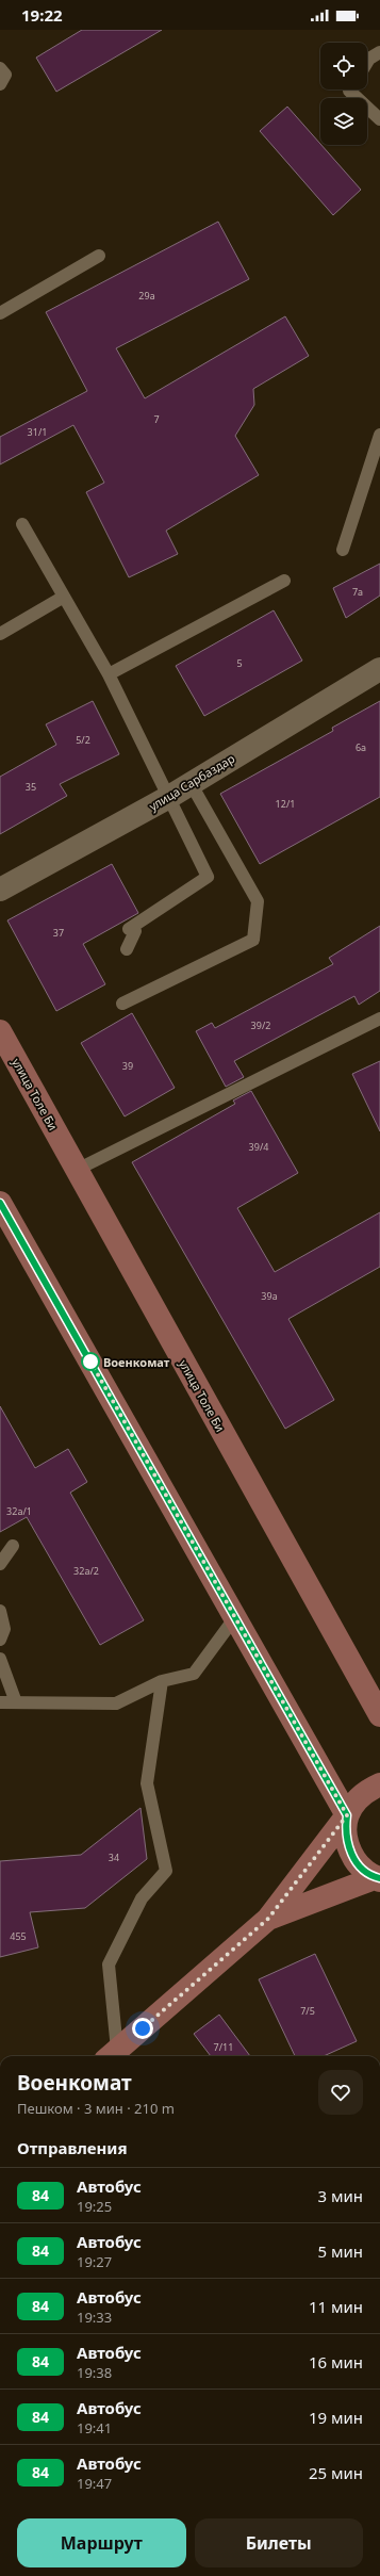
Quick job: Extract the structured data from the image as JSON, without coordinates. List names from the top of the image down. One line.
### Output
{"streets":{"main road":["улица Толе Би"],"street":["улица Сарбаздар"]},"places":["Военкомат"],"lines":["bus line 84"],"house_numbers":["29а","7","31/1","7а","5","5/2","6а","35","12/1","37","39/2","39","39/4","39а","32а/1","32а/2","34","455","7/5","7/11"],"page":{"status":"19:22","heading":[["Военкомат","Пешком · 3 мин · 210 m"],"Отправления"],"list":[{"mark":"84","name":"Автобус","note":"19:25","value":"3 мин"},{"mark":"84","name":"Автобус","note":"19:27","value":"5 мин"},{"mark":"84","name":"Автобус","note":"19:33","value":"11 мин"},{"mark":"84","name":"Автобус","note":"19:38","value":"16 мин"},{"mark":"84","name":"Автобус","note":"19:41","value":"19 мин"},{"mark":"84","name":"Автобус","note":"19:47","value":"25 мин"}],"buttons":["Маршрут","Билеты"]}}
